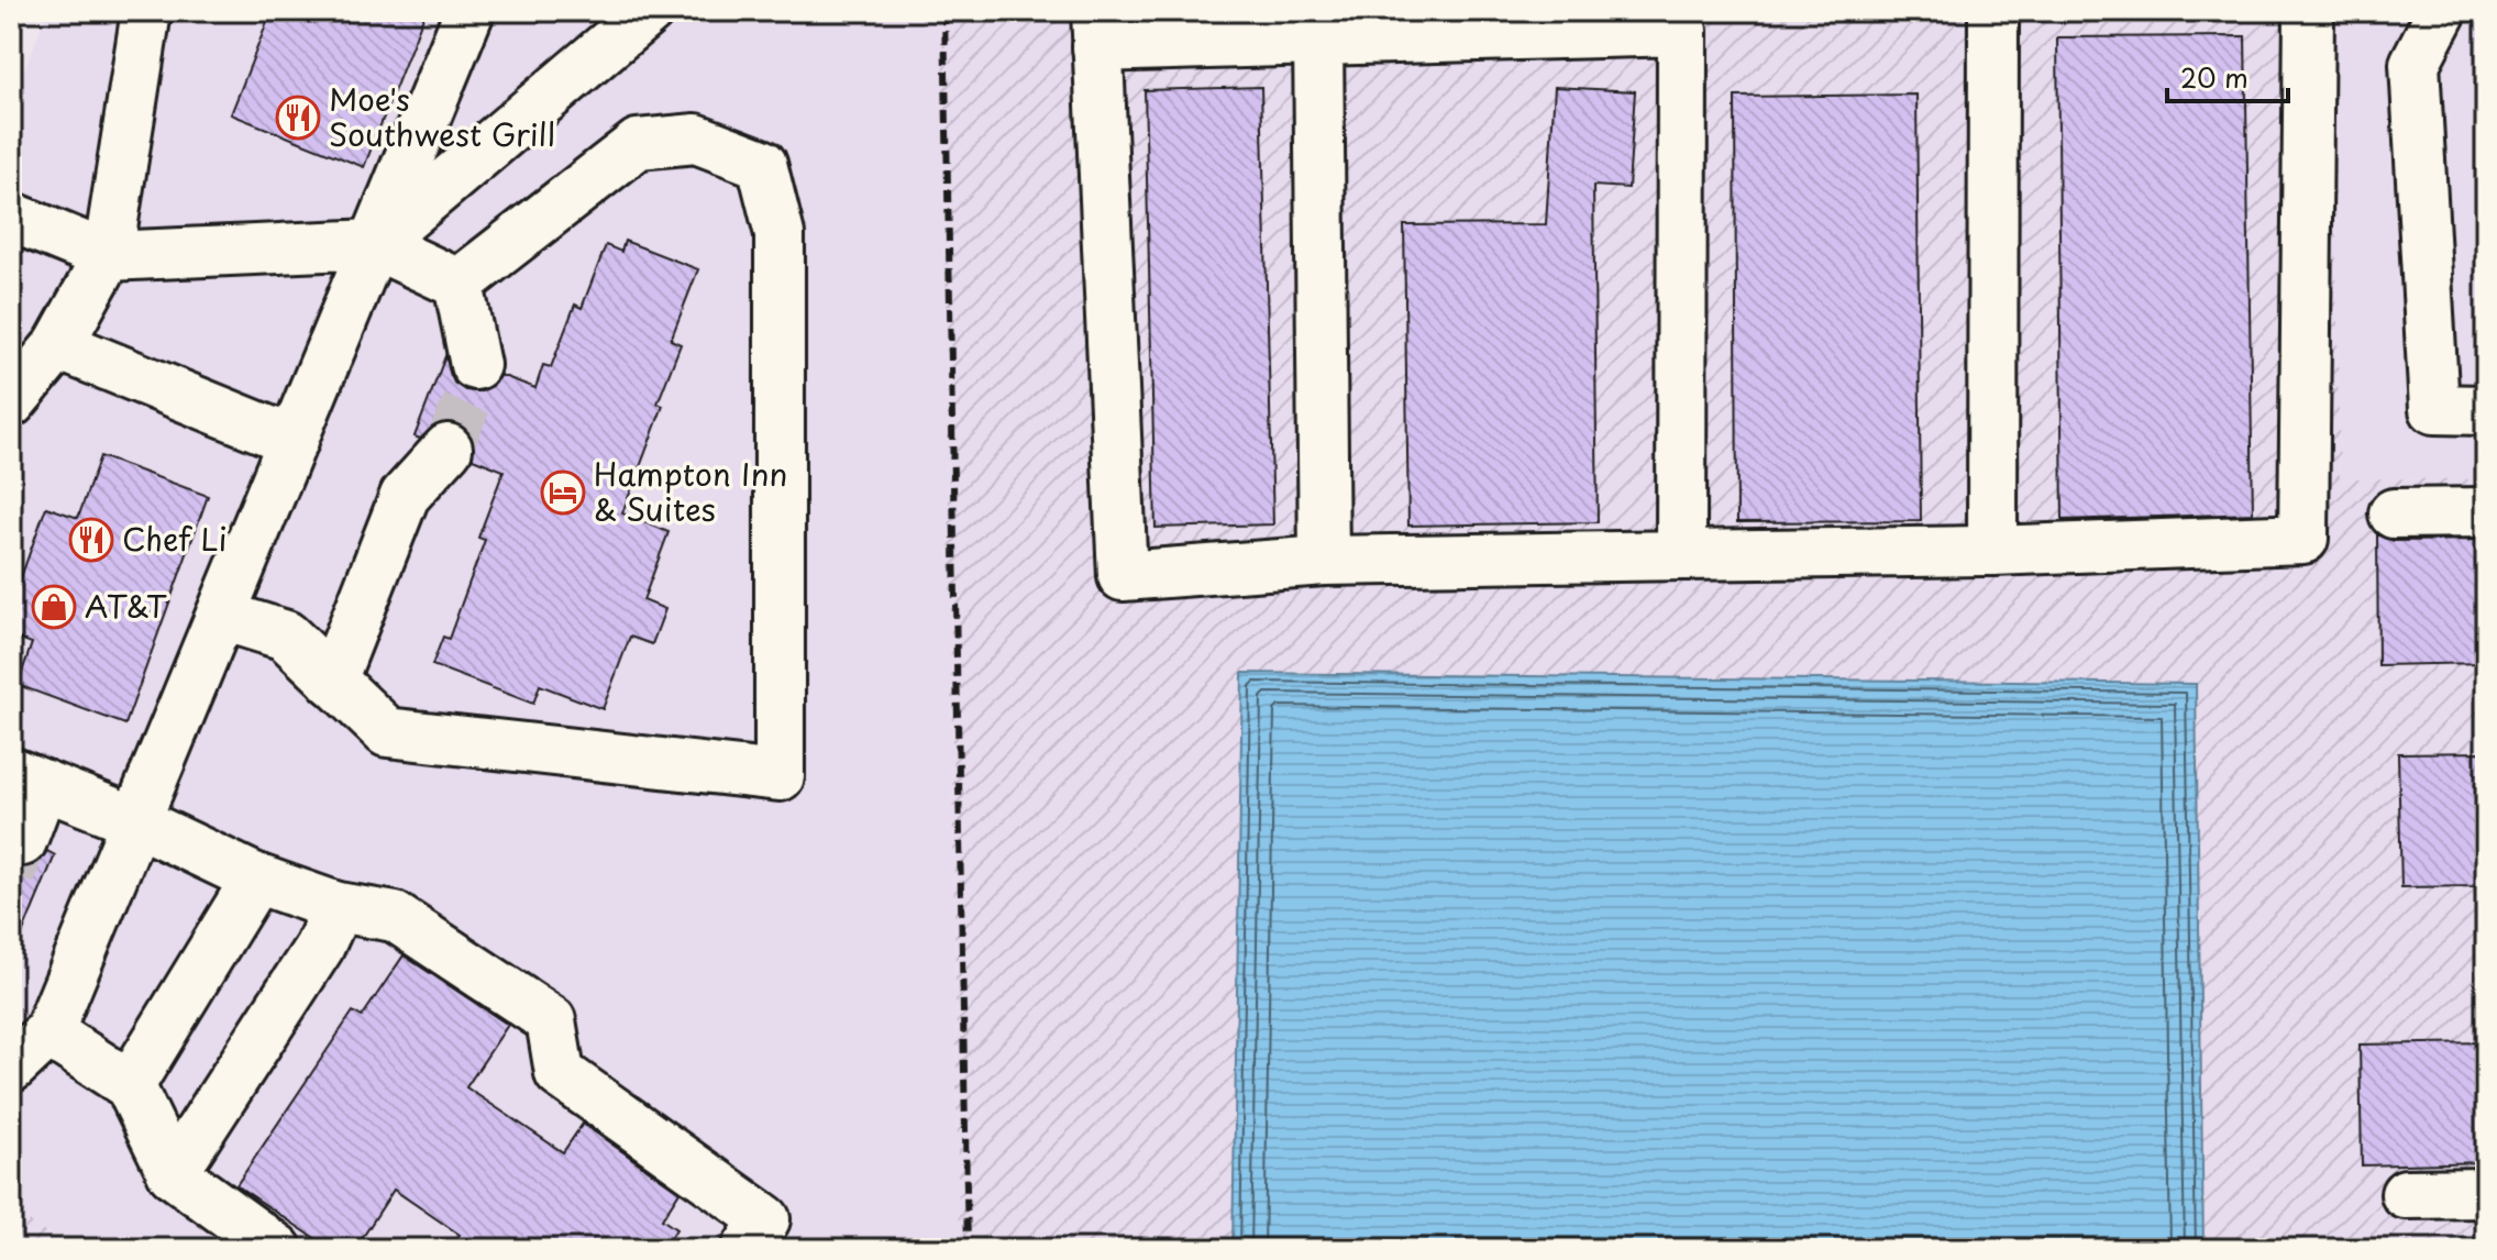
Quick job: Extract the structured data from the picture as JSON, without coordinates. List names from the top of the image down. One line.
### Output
{"places":{"restaurant":["Moe's Southwest Grill","Chef Li"],"hotel":["Hampton Inn & Suites"],"shop":["AT&T"]},"scale_bar":"20 m"}
